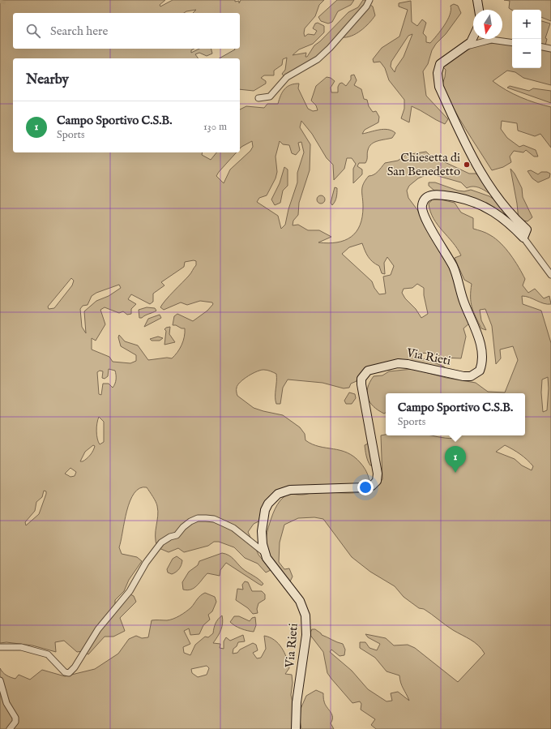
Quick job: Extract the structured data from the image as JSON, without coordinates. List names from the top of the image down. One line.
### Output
{"streets":{"street":["Via Rieti"]},"places":["Chiesetta di San Benedetto"],"north":"bottom","page":{"map_buttons":["+","−"],"search":"Search here","heading":"Nearby","list":[{"mark":"1","name":"Campo Sportivo C.S.B.","note":"Sports","value":"130 m"}],"popup":["Campo Sportivo C.S.B.","Sports"],"pins":"1"}}
